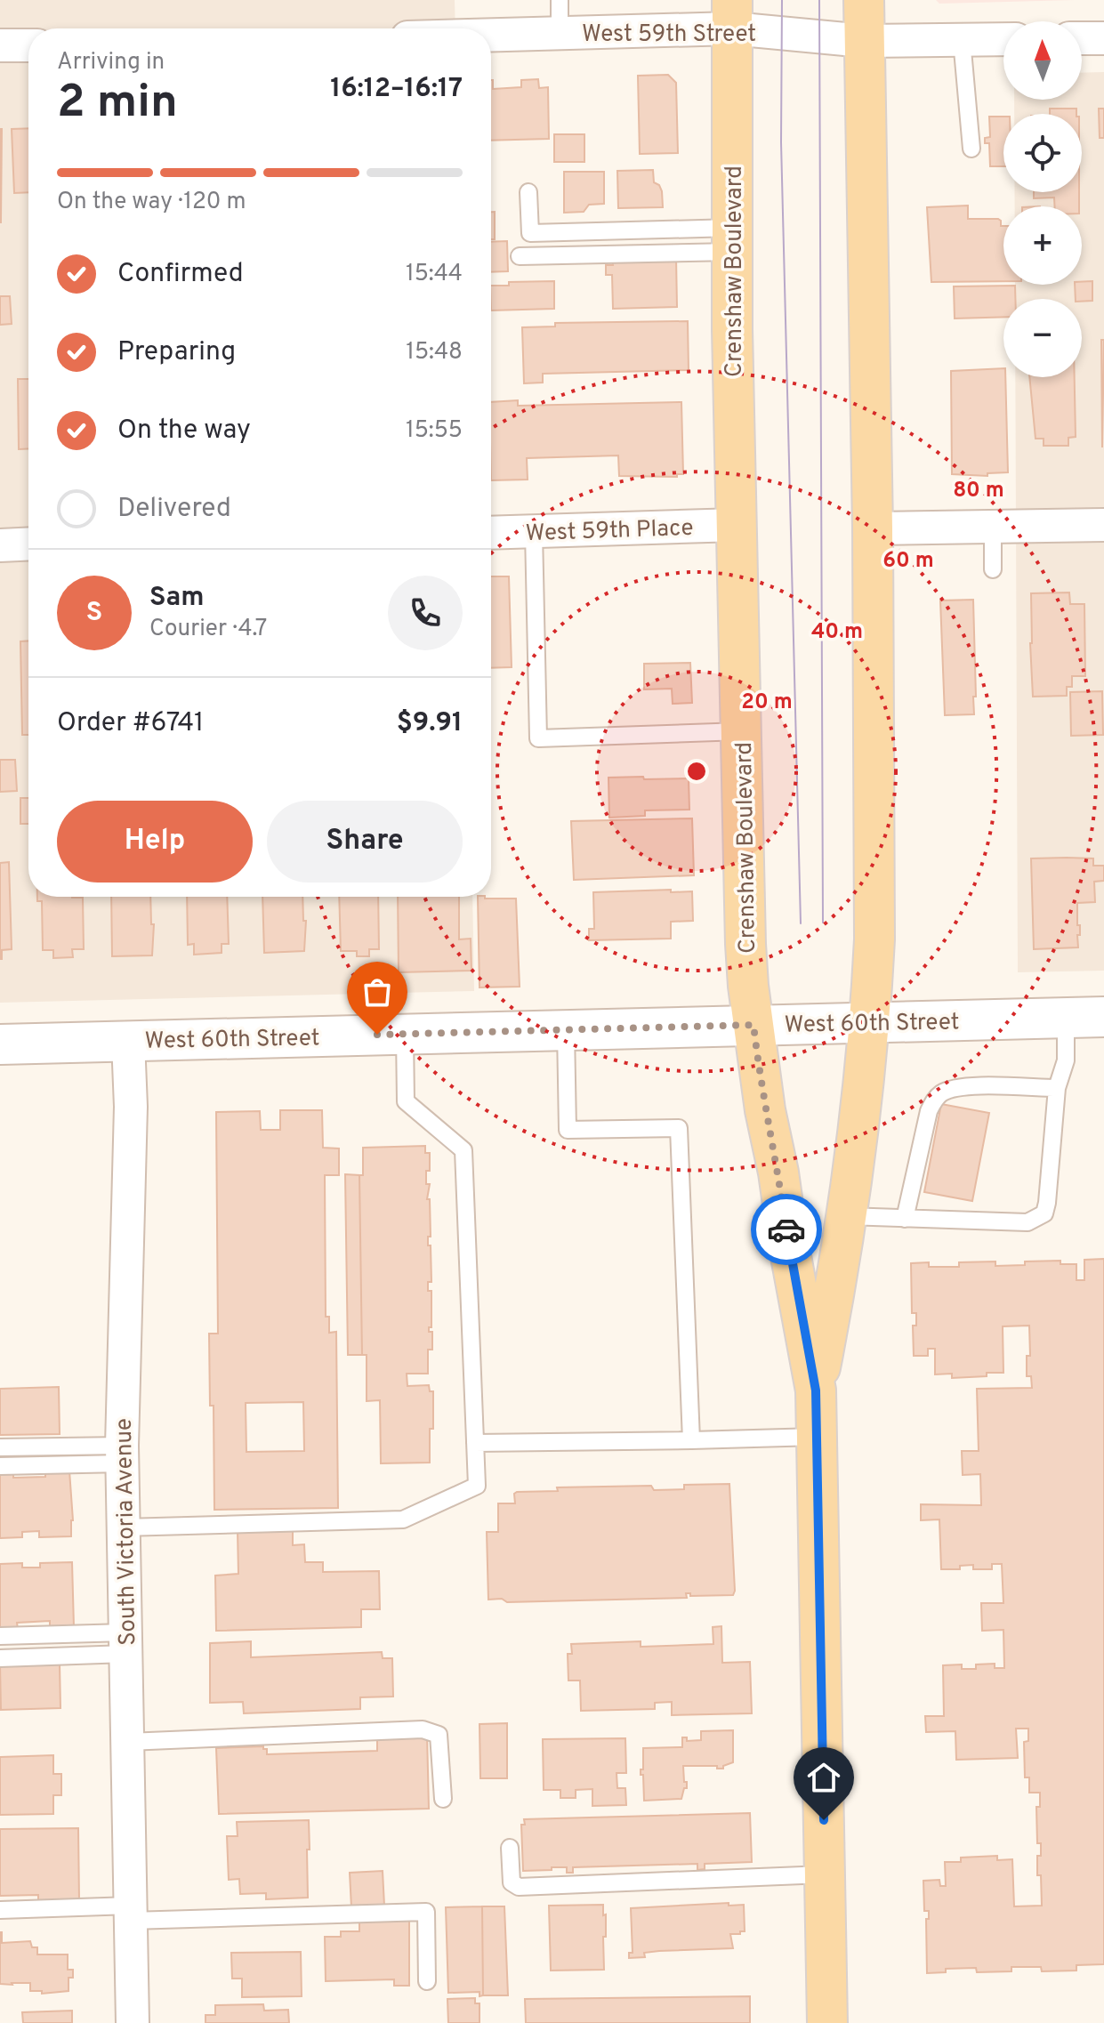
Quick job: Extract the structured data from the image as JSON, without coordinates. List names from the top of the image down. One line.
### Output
{"streets":{"main road":["Crenshaw Boulevard"],"street":["West 59th Street","West 59th Place","West 60th Street","South Victoria Avenue"]},"crossings":[["West 59th Street","Crenshaw Boulevard"],["Crenshaw Boulevard","West 59th Place"],["Crenshaw Boulevard","West 60th Street"],["West 60th Street","South Victoria Avenue"]],"north":"top","page":{"map_buttons":["+","−"],"heading":["2 min","Arriving in","16:12–16:17"],"panel":["Sam","Courier · 4.7","Order #6741","$9.91"],"bar":"On the way · 120 m","list":[["Confirmed","15:44"],["Preparing","15:48"],["On the way","15:55"],"Delivered"],"round":"S","buttons":["Help","Share"]},"rings":["80 m","60 m","40 m","20 m"]}
